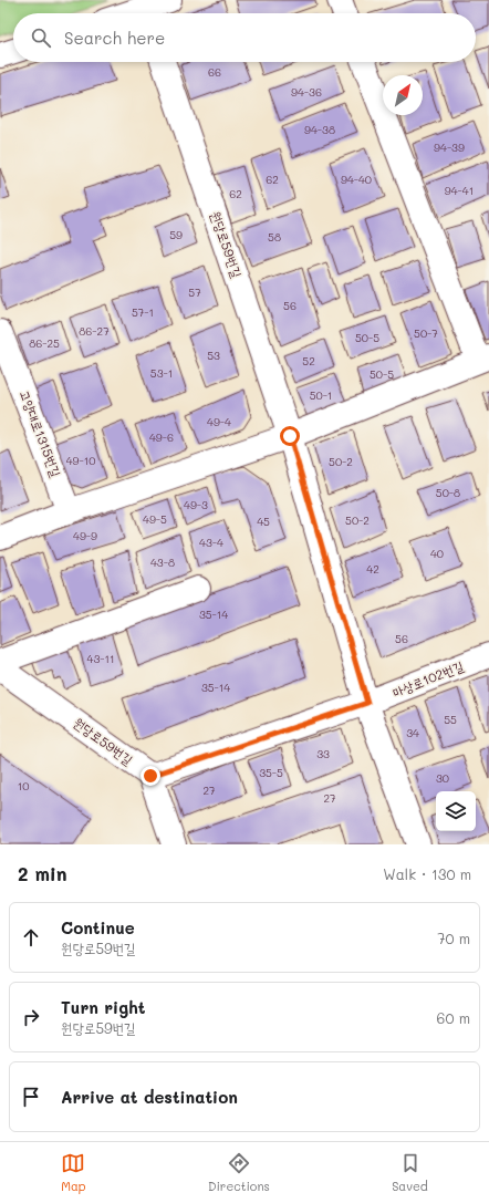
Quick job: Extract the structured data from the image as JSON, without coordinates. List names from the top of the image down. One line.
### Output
{"streets":{"street":["원당로59번길","고양대로1315번길","마상로102번길"]},"crossings":[["원당로59번길","마상로102번길"]],"house_numbers":["66","94-36","94-38","94-39","62","94-40","94-41","62","59","58","57","56","57-1","86-27","50-7","50-5","86-25","53","52","53-1","50-5","50-1","49-4","49-6","49-10","50-2","50-8","49-3","49-5","50-2","45","49-9","43-4","40","43-8","42","35-14","56","43-11","35-14","55","34","33","35-5","30","10","27","27"],"north":"top right","page":{"search":"Search here","heading":["2 min","Walk · 130 m"],"list":[["Continue","원당로59번길","70 m"],["Turn right","원당로59번길","60 m"],"Arrive at destination"],"nav":["Map","Directions","Saved"]}}
